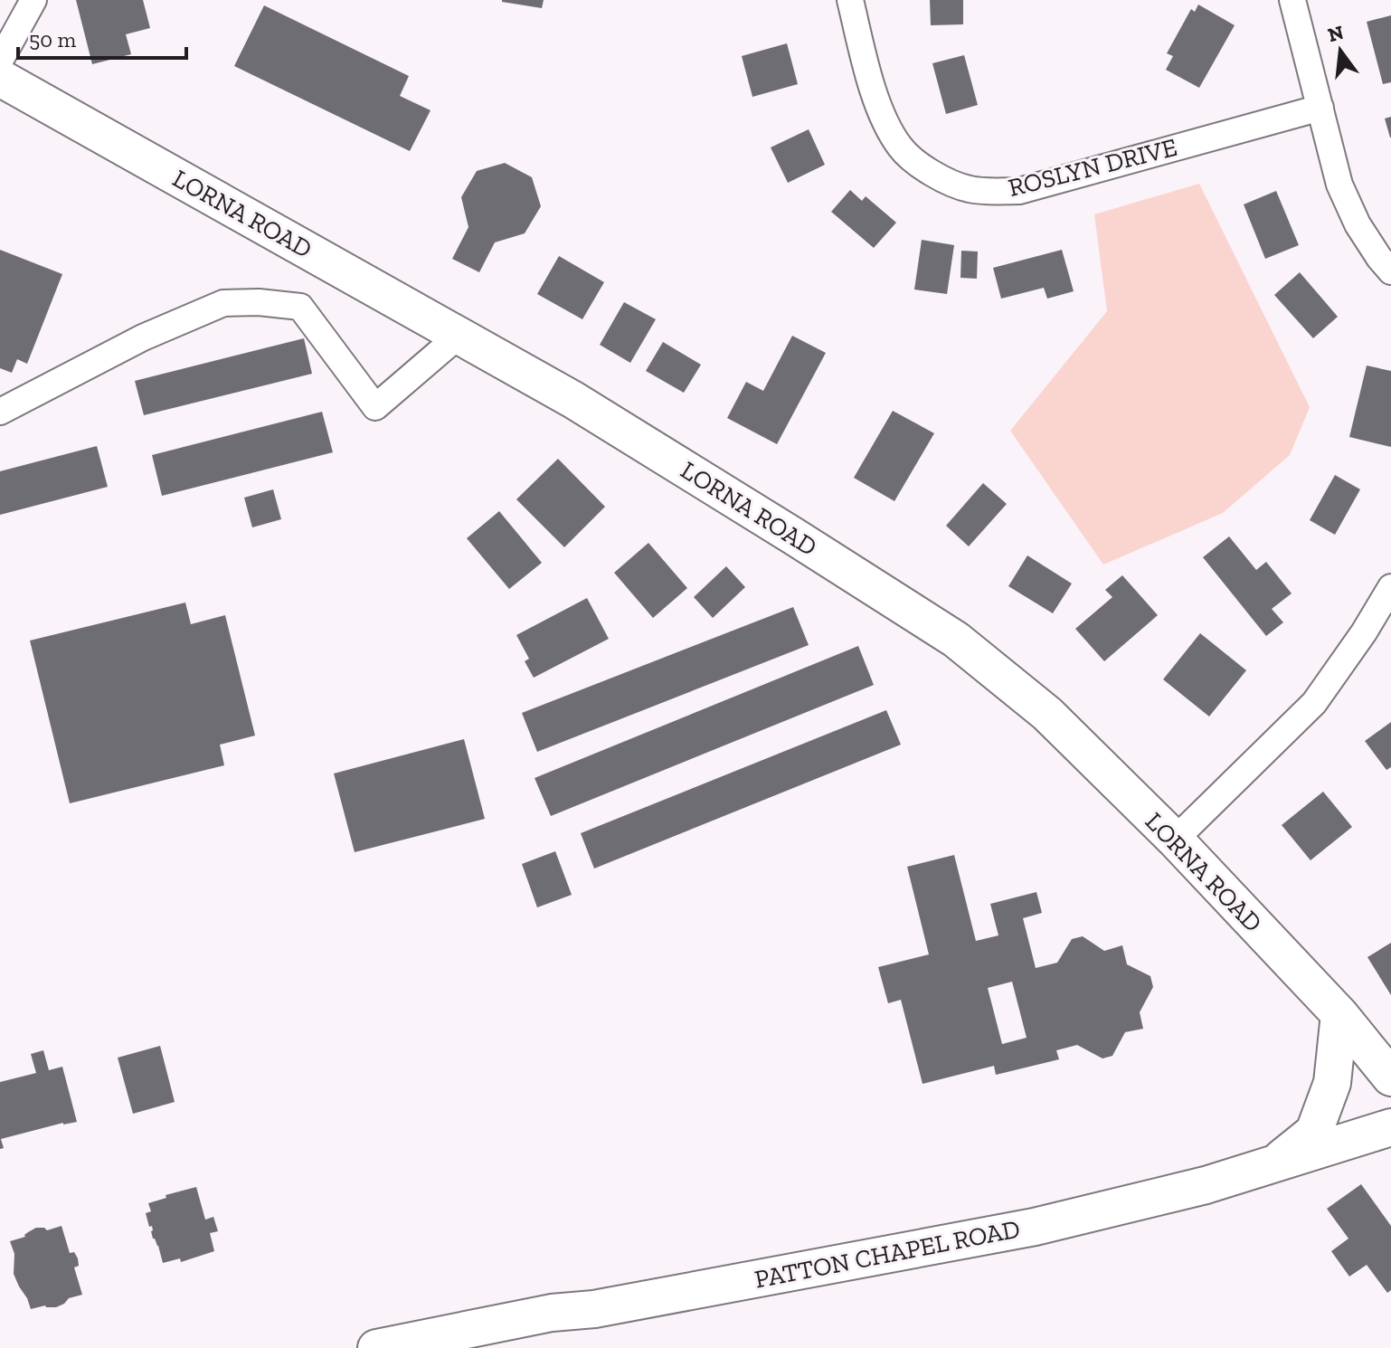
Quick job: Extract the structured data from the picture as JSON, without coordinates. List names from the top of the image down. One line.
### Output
{"streets":{"street":["ROSLYN DRIVE","LORNA ROAD","PATTON CHAPEL ROAD"]},"scale_bar":"50 m","north":"top"}
